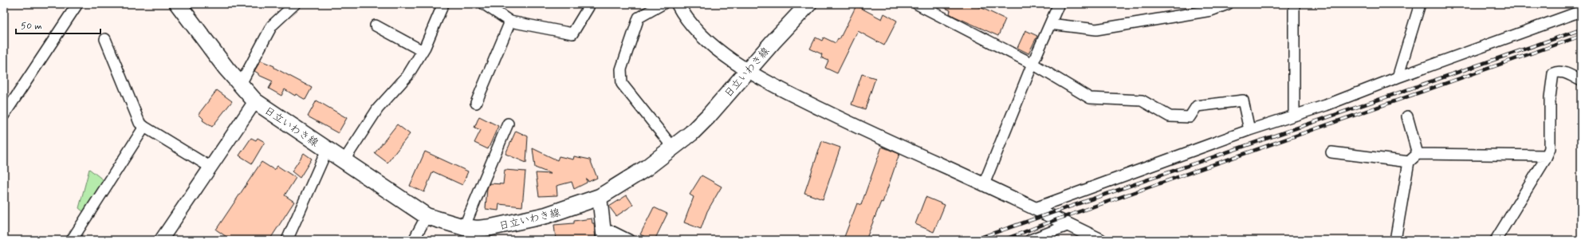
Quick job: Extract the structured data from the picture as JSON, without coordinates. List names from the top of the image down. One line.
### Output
{"streets":{"main road":["日立いわき線"]},"scale_bar":"50 m"}
